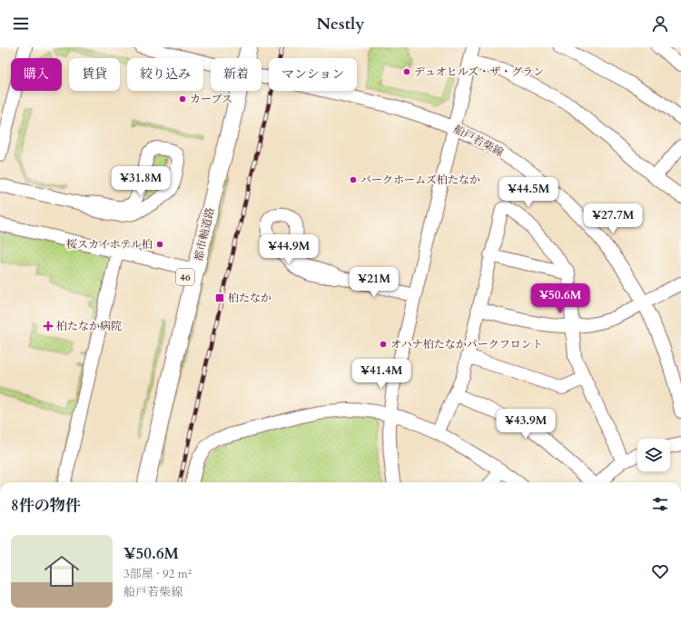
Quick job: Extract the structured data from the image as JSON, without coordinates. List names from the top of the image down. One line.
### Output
{"streets":{"main road":["都市軸道路","46"],"street":["船戸若柴線"]},"places":{"other":["デュオヒルズ・ザ・グラン","カーブス","パークホームズ柏たなか","桜スカイホテル柏","オハナ柏たなかパークフロント"],"transit":["柏たなか"],"health":["柏たなか病院"]},"page":{"header":"Nestly","chip":["購入","賃貸","絞り込み","新着","マンション"],"price":["¥31.8M","¥44.5M","¥27.7M","¥44.9M","¥21M","¥50.6M","¥41.4M","¥43.9M"],"heading":"8件の物件","list":[{"name":"¥50.6M","note":"3部屋 · 92 m² · 船戸若柴線"}]}}
